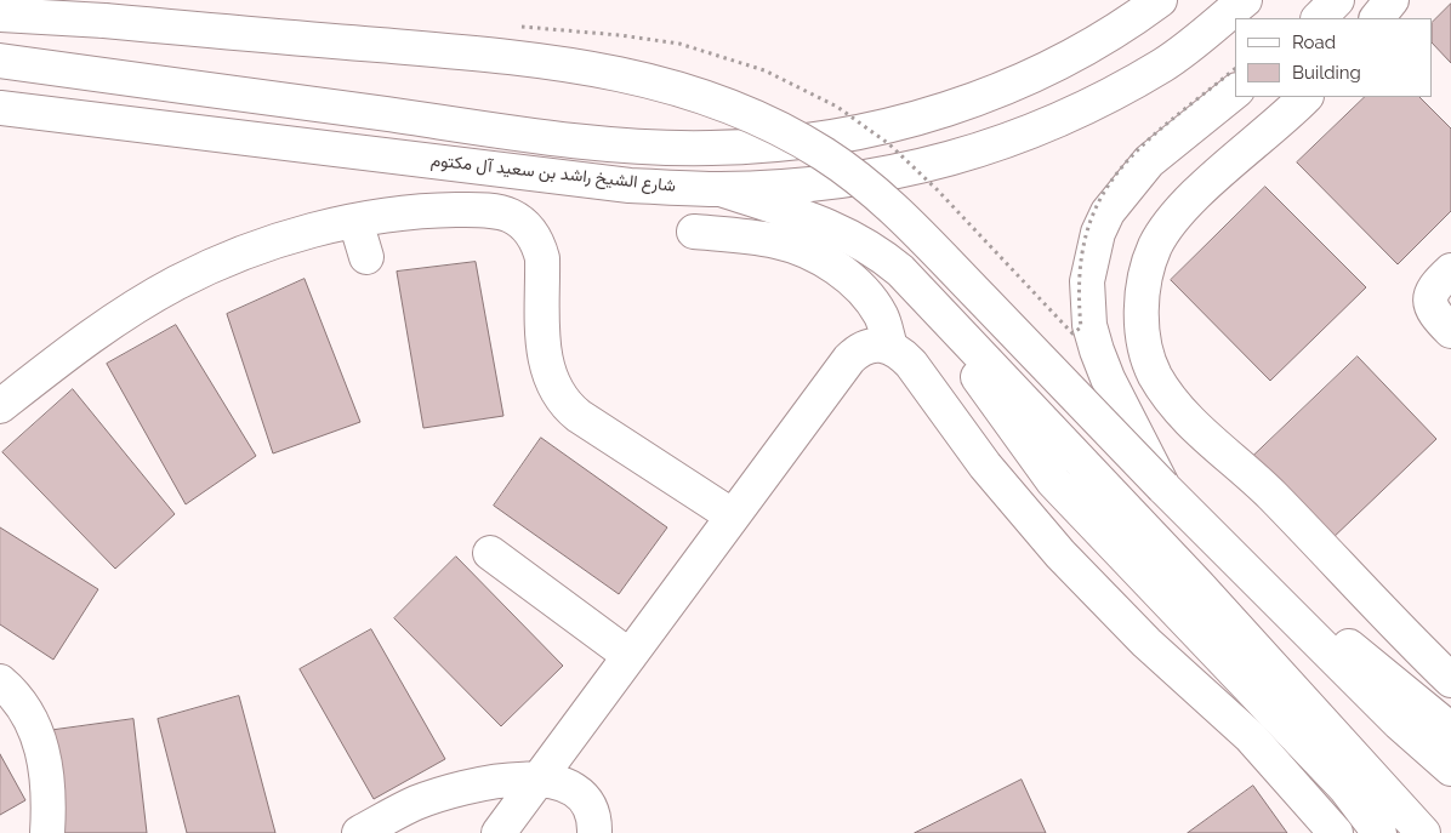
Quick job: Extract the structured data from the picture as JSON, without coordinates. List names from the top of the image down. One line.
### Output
{"streets":{"main road":["شارع الشيخ راشد بن سعيد آل مكتوم"]},"legend":["Road","Building"]}
